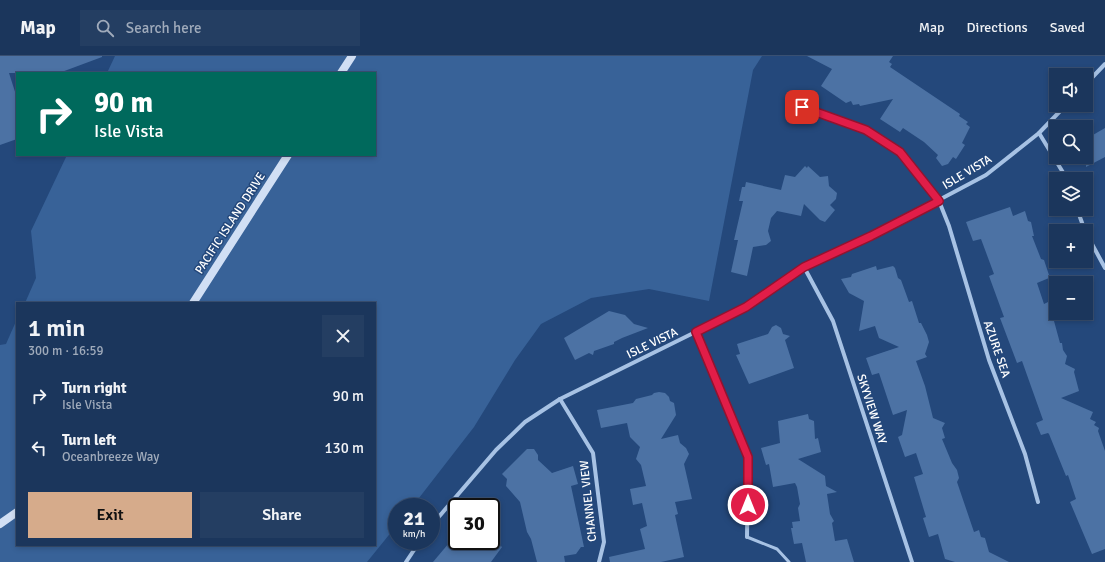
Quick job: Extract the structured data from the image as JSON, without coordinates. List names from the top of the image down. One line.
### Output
{"streets":{"main road":["PACIFIC ISLAND DRIVE"],"street":["ISLE VISTA","AZURE SEA","SKYVIEW WAY","CHANNEL VIEW"]},"crossings":[["ISLE VISTA","AZURE SEA"],["ISLE VISTA","SKYVIEW WAY"],["ISLE VISTA","CHANNEL VIEW"]],"page":{"header":"Map","search":"Search here","nav":["Map","Directions","Saved"],"map_buttons":["+","−"],"turn":["90 m","Isle Vista"],"heading":["1 min","300 m · 16:59"],"list":[{"name":"Turn right","note":"Isle Vista","value":"90 m"},{"name":"Turn left","note":"Oceanbreeze Way","value":"130 m"}],"buttons":["Exit","Share"],"speed":"21 km/h","limit":"30"}}
